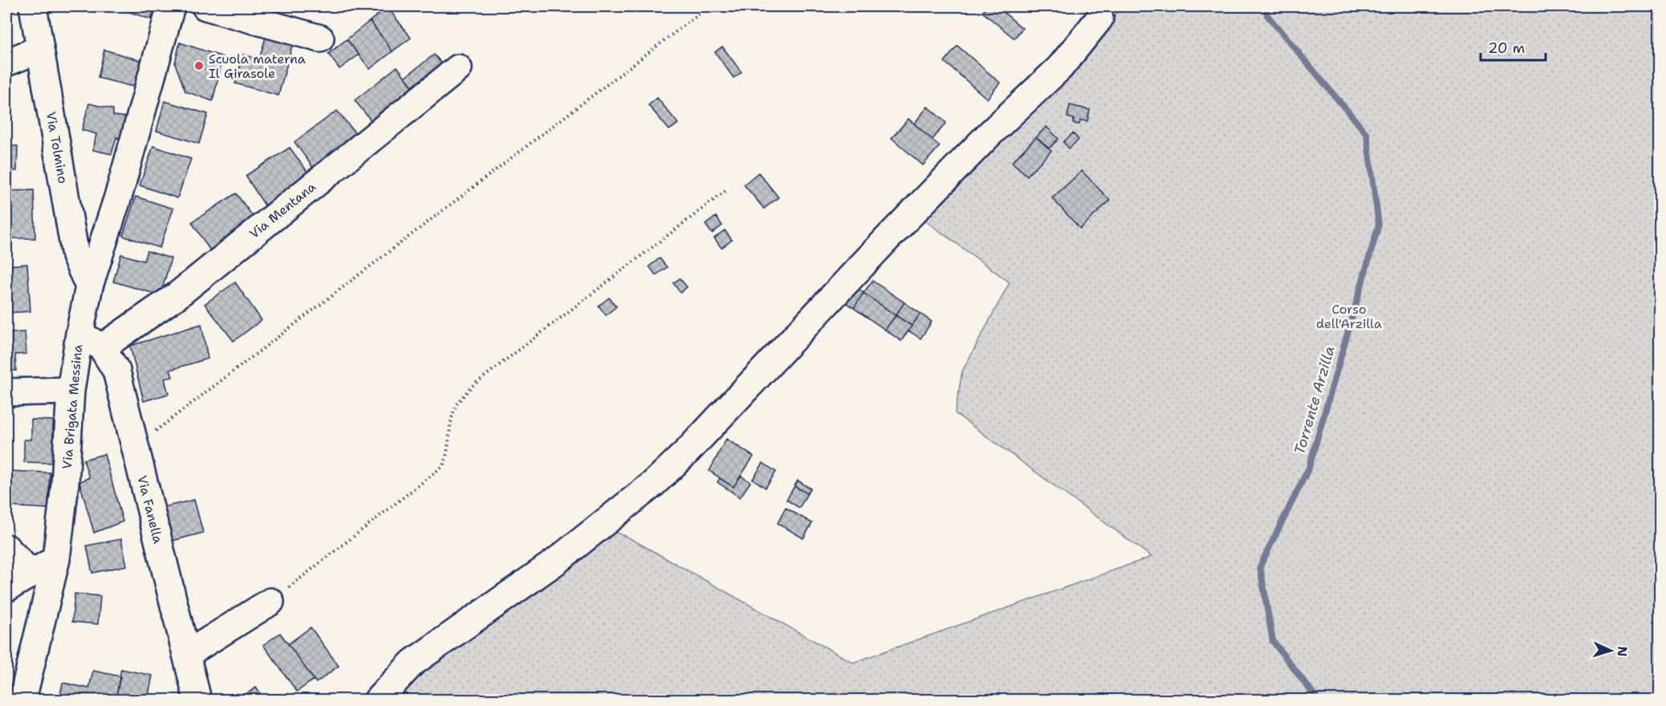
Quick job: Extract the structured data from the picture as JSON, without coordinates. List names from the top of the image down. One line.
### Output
{"streets":{"street":["Via Tolmino","Via Mentana","Via Brigata Messina","Via Fanella"]},"crossings":[["Via Tolmino","Via Brigata Messina"],["Via Mentana","Via Fanella"],["Via Brigata Messina","Via Fanella"]],"water":["Torrente Arzilla"],"parks":["Corso dell'Arzilla"],"places":["Scuola materna Il Girasole"],"scale_bar":"20 m","north":"right"}
